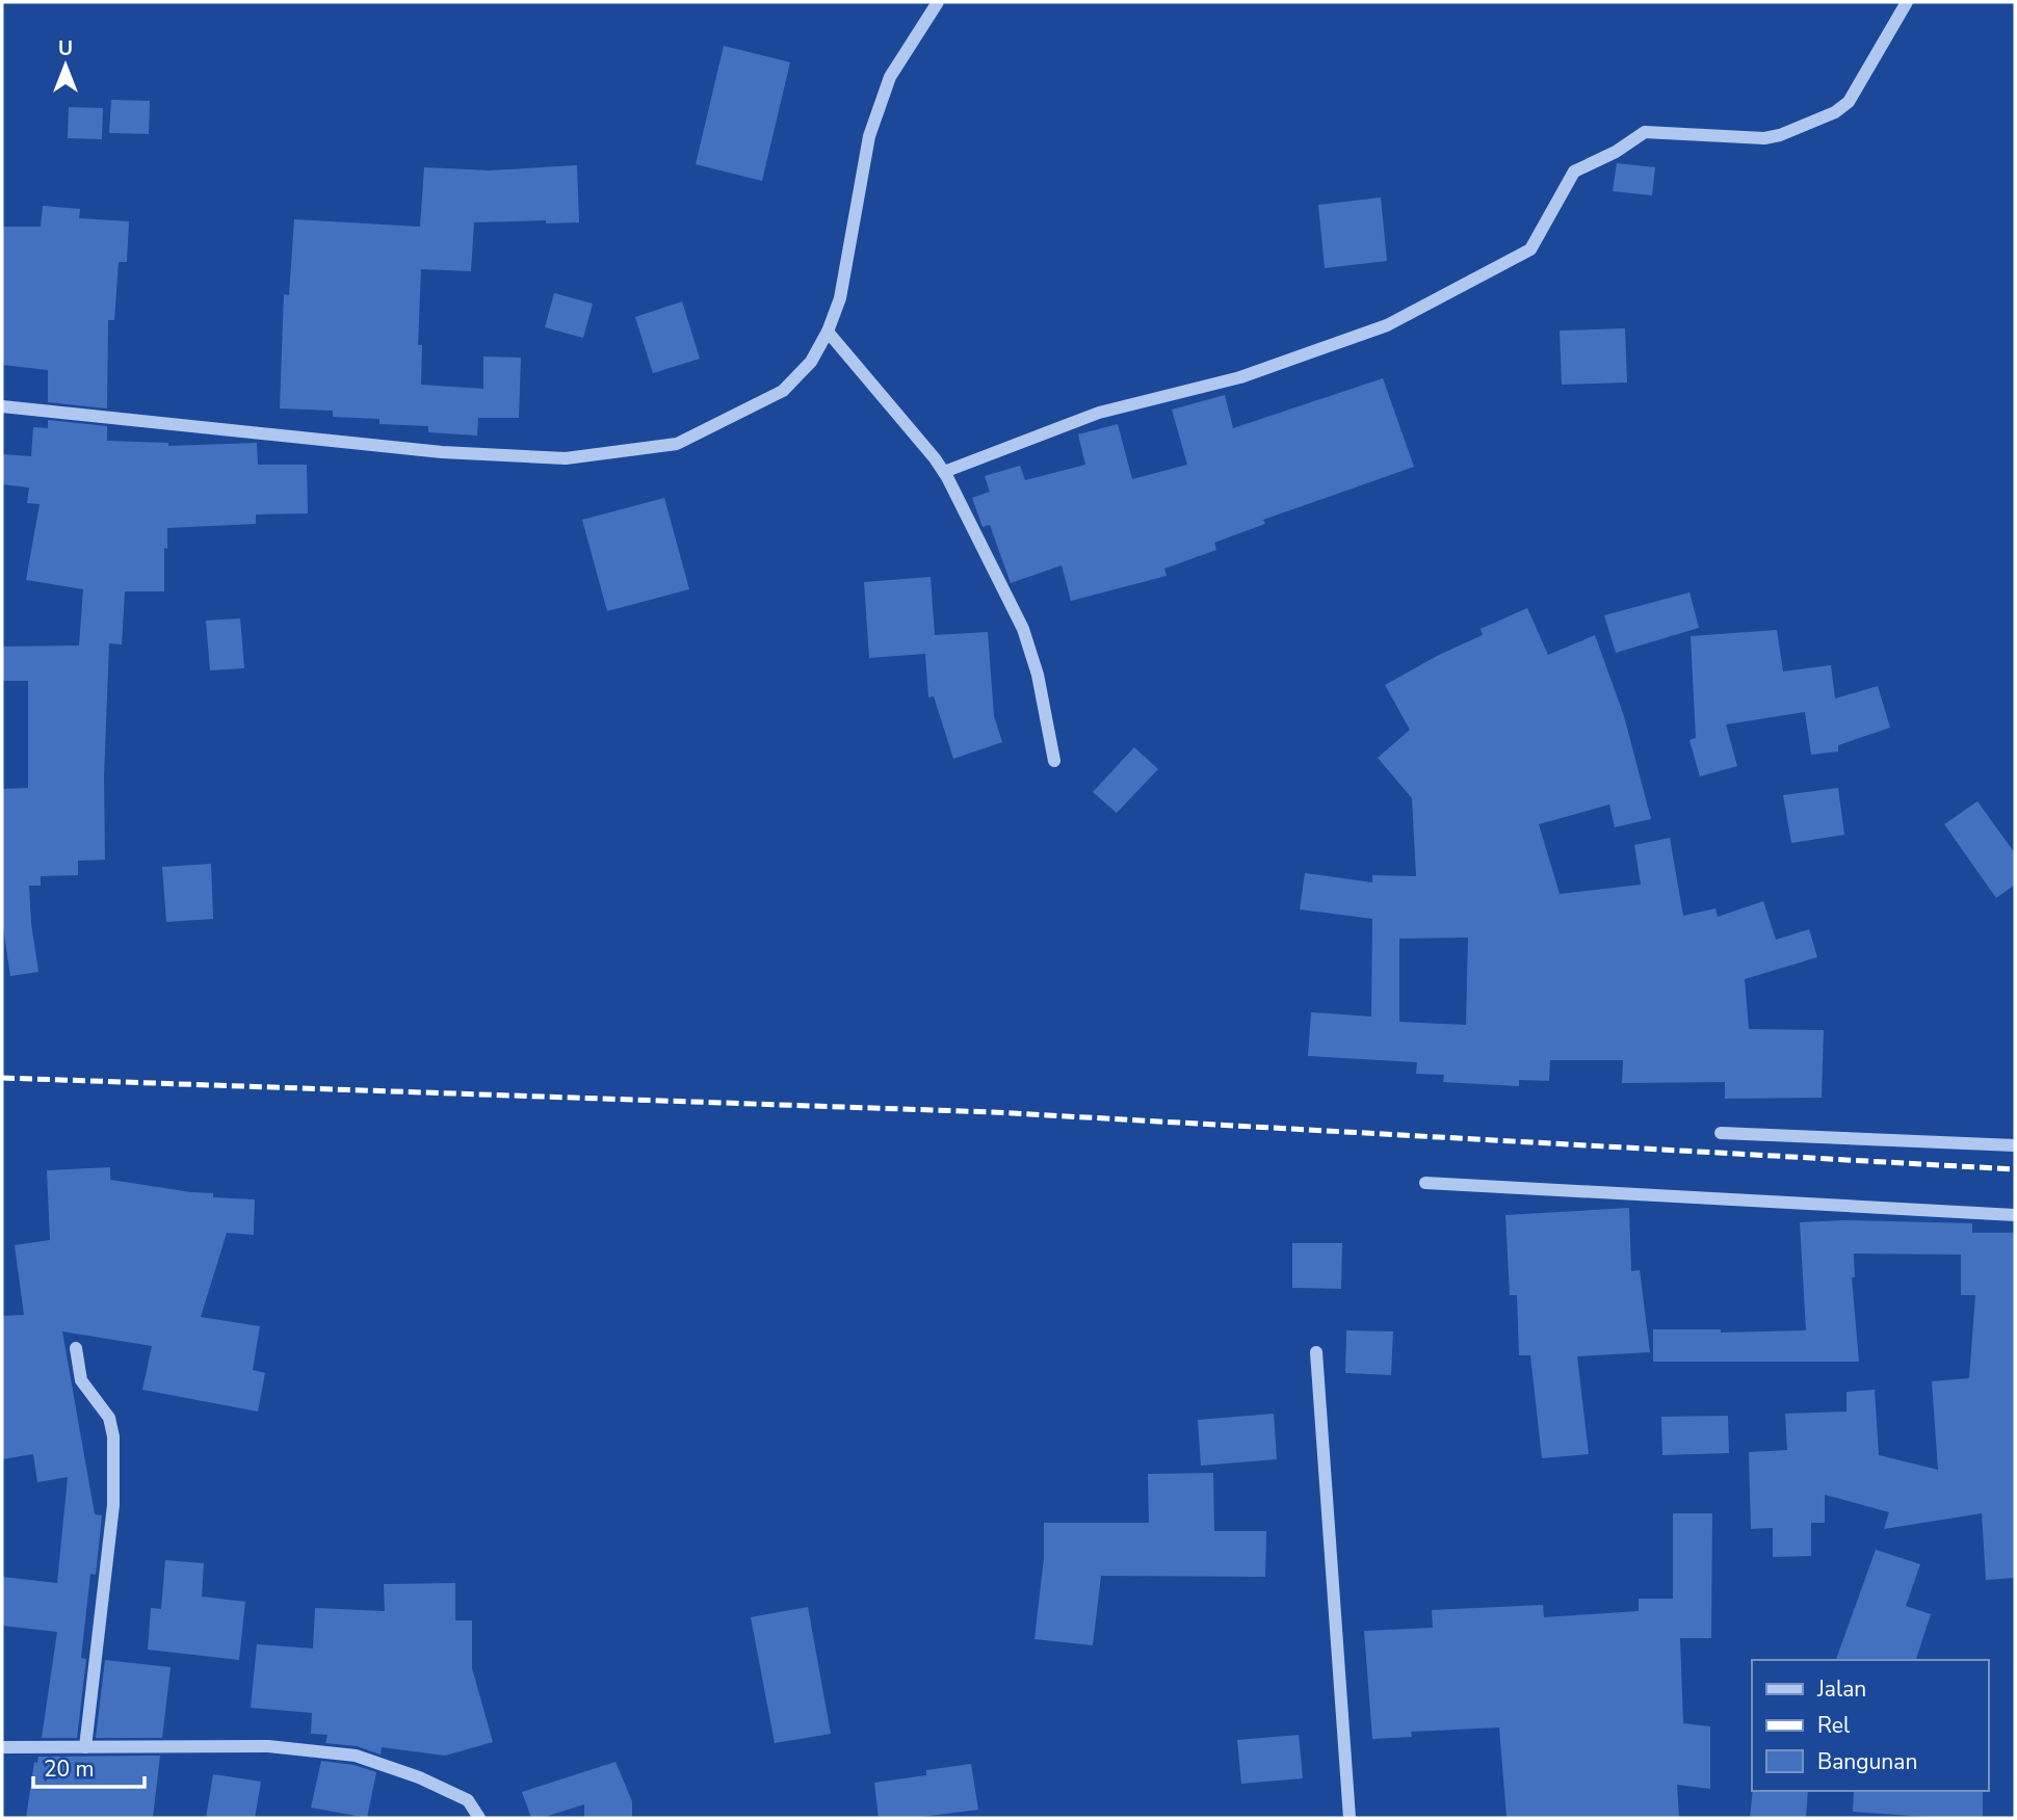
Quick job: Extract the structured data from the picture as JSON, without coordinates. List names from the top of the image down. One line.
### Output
{"legend":["Jalan","Rel","Bangunan"],"scale_bar":"20 m","north":"top"}
